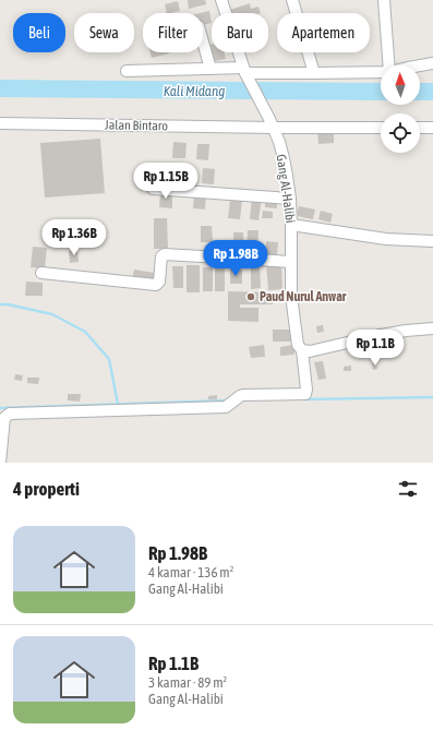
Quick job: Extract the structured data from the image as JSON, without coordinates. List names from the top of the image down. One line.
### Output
{"streets":{"street":["Jalan Bintaro","Gang Al-Halibi"]},"crossings":[["Jalan Bintaro","Gang Al-Halibi"]],"water":["Kali Midang"],"places":["Paud Nurul Anwar"],"north":"top","page":{"chip":["Beli","Sewa","Filter","Baru","Apartemen"],"price":["Rp 1.15B","Rp 1.36B","Rp 1.98B","Rp 1.1B"],"heading":"4 properti","list":[{"name":"Rp 1.98B","note":"4 kamar · 136 m² · Gang Al-Halibi"},{"name":"Rp 1.1B","note":"3 kamar · 89 m² · Gang Al-Halibi"}]}}
